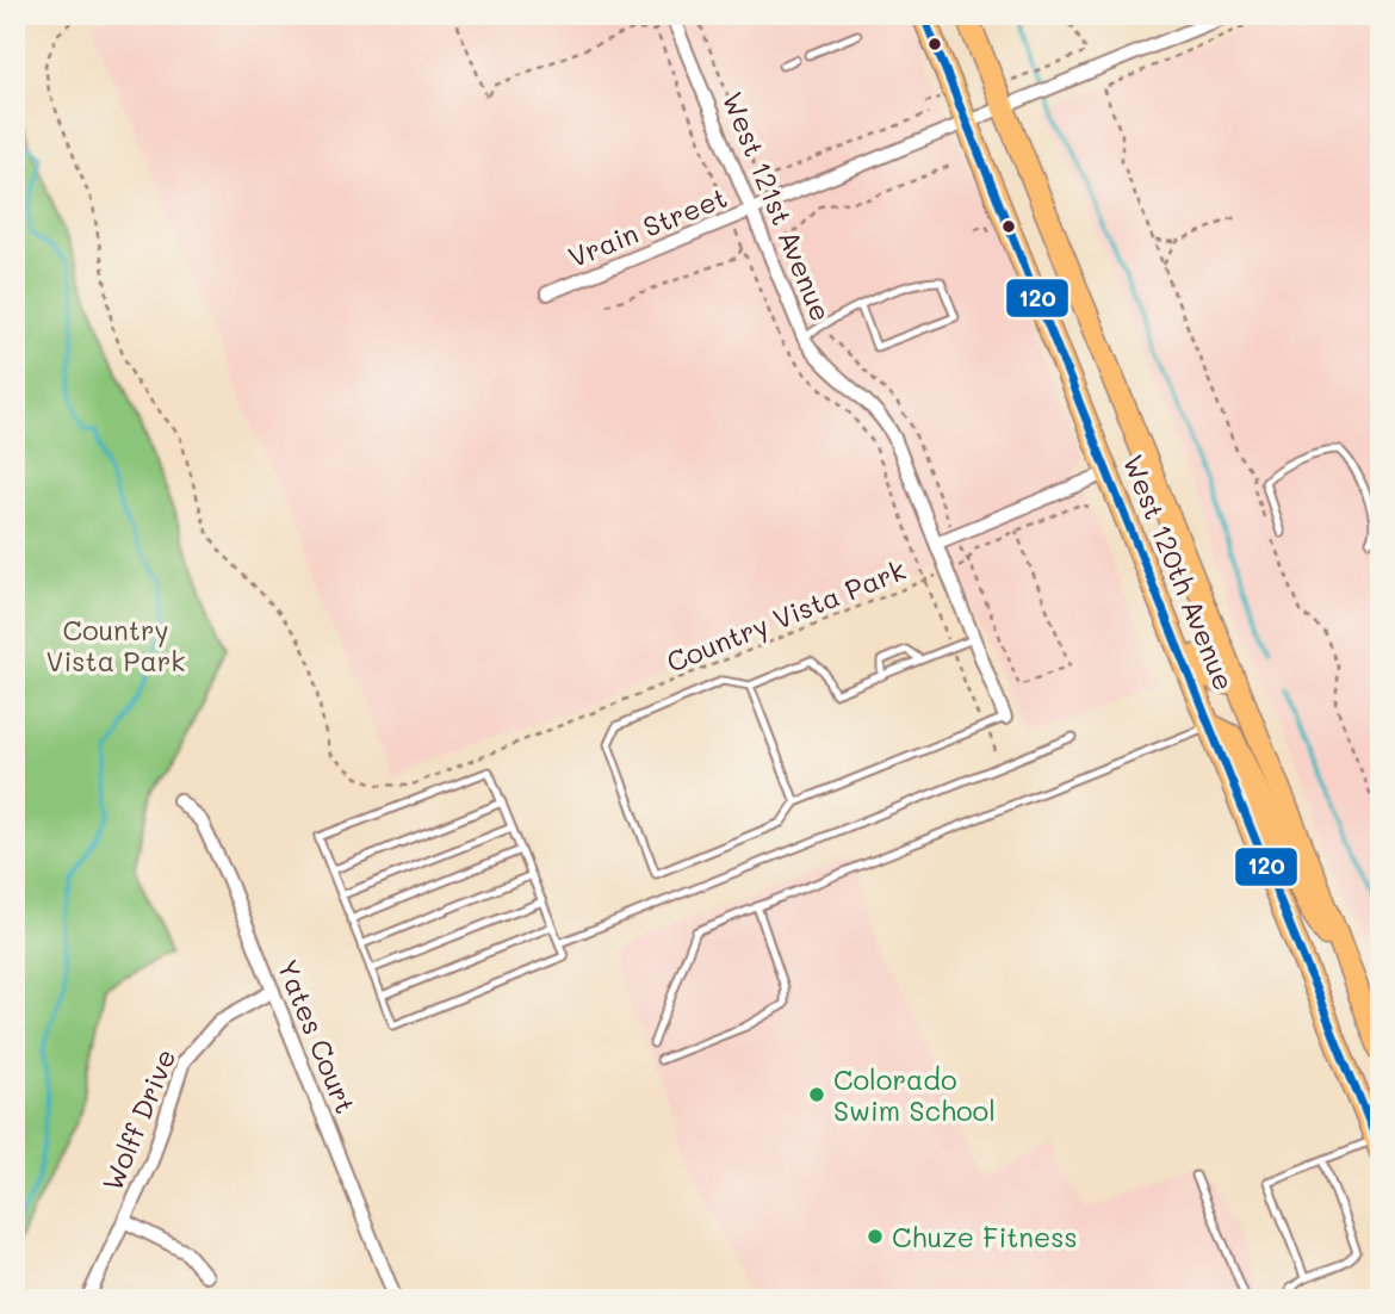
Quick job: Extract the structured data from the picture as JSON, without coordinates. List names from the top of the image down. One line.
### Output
{"streets":{"main road":["West 120th Avenue"],"street":["West 121st Avenue","Vrain Street","Yates Court","Wolff Drive"],"path":["Country Vista Park"]},"crossings":[["West 121st Avenue","Vrain Street"],["West 121st Avenue","Country Vista Park"],["Vrain Street","West 120th Avenue"],["Yates Court","Wolff Drive"]],"parks":["Country Vista Park"],"places":["Colorado Swim School","Chuze Fitness"],"lines":["transit line 120"]}
